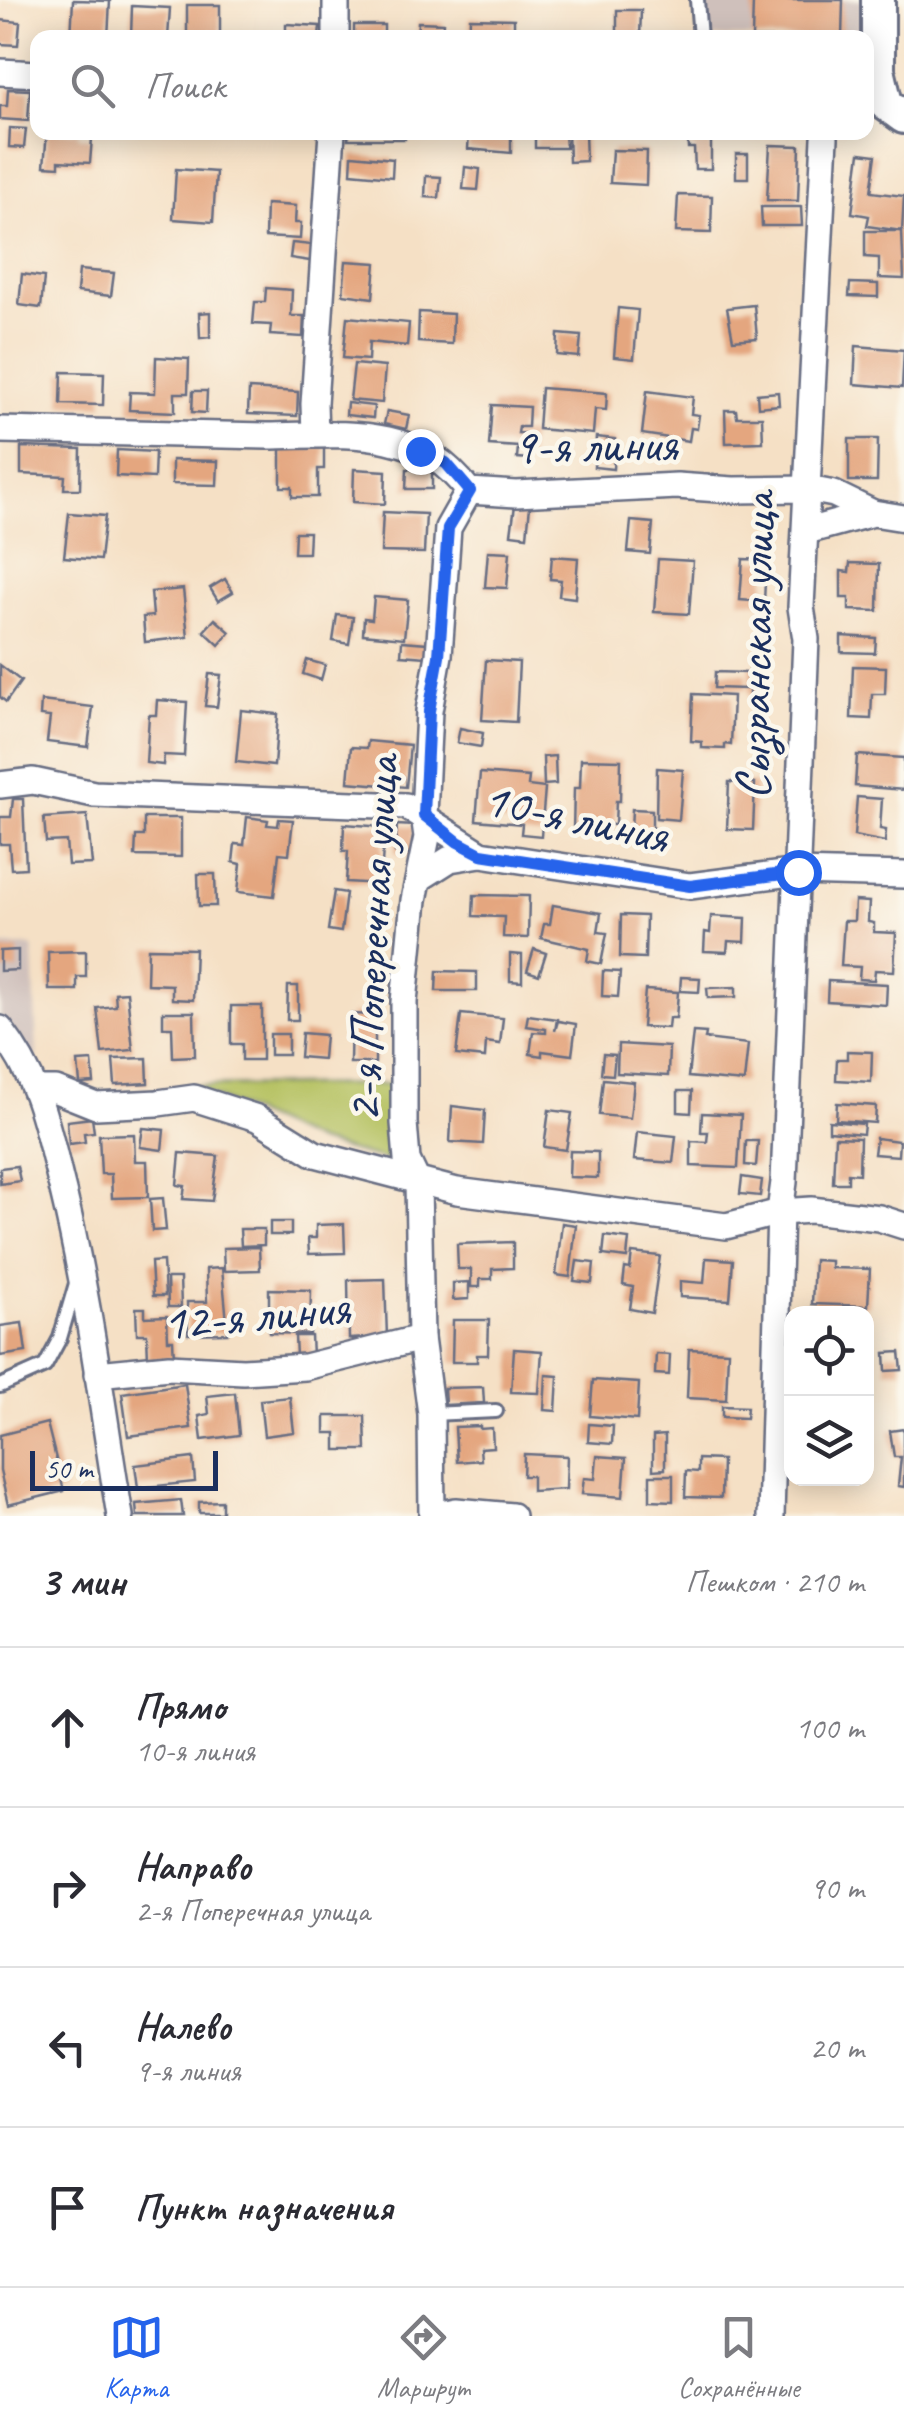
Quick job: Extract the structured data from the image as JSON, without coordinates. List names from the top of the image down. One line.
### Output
{"streets":{"street":["9-я линия","Сызранская улица","10-я линия","2-я Поперечная улица","12-я линия"]},"crossings":[["9-я линия","Сызранская улица"],["9-я линия","2-я Поперечная улица"],["Сызранская улица","10-я линия"],["10-я линия","2-я Поперечная улица"],["2-я Поперечная улица","12-я линия"]],"scale_bar":"50 m","page":{"search":"Поиск","scale":"50 m","heading":["3 мин","Пешком · 210 m"],"list":[["Прямо","10-я линия","100 m"],["Направо","2-я Поперечная улица","90 m"],["Налево","9-я линия","20 m"],"Пункт назначения"],"nav":["Карта","Маршрут","Сохранённые"]}}
